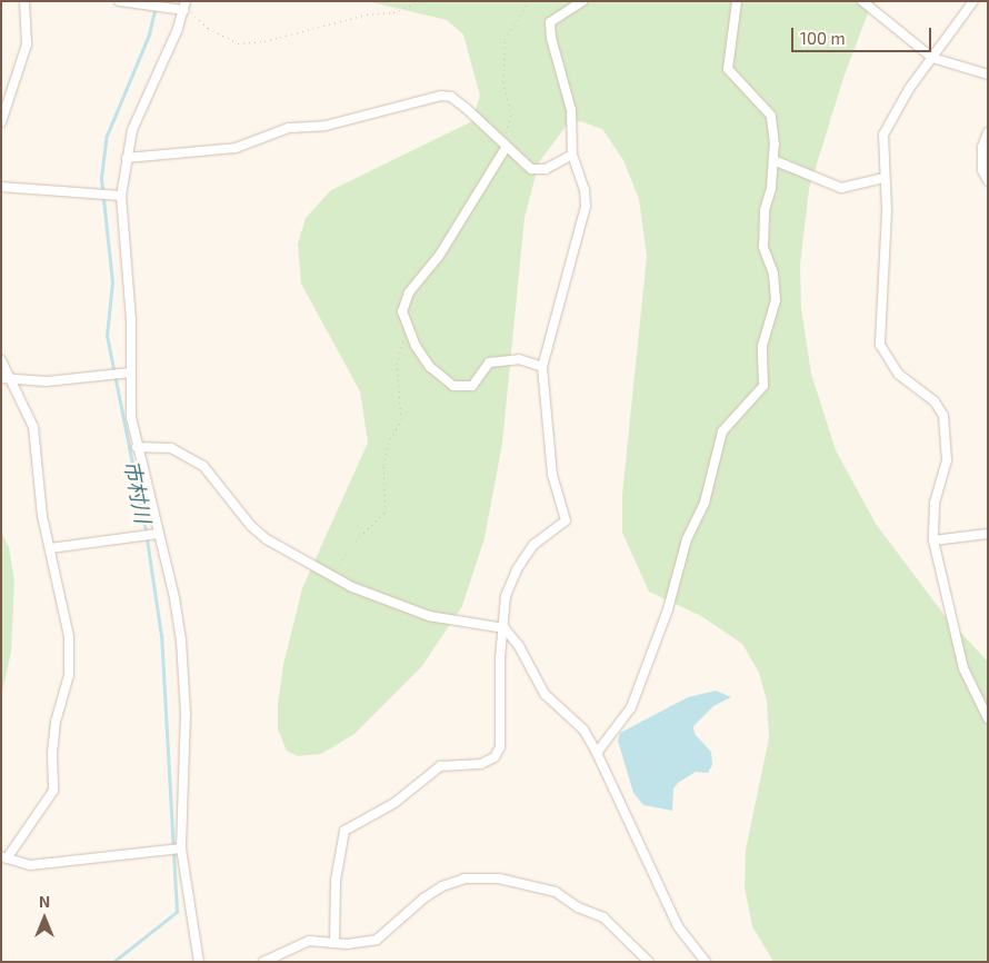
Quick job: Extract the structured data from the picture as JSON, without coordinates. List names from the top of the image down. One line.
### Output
{"water":["市村川"],"scale_bar":"100 m","north":"top"}
